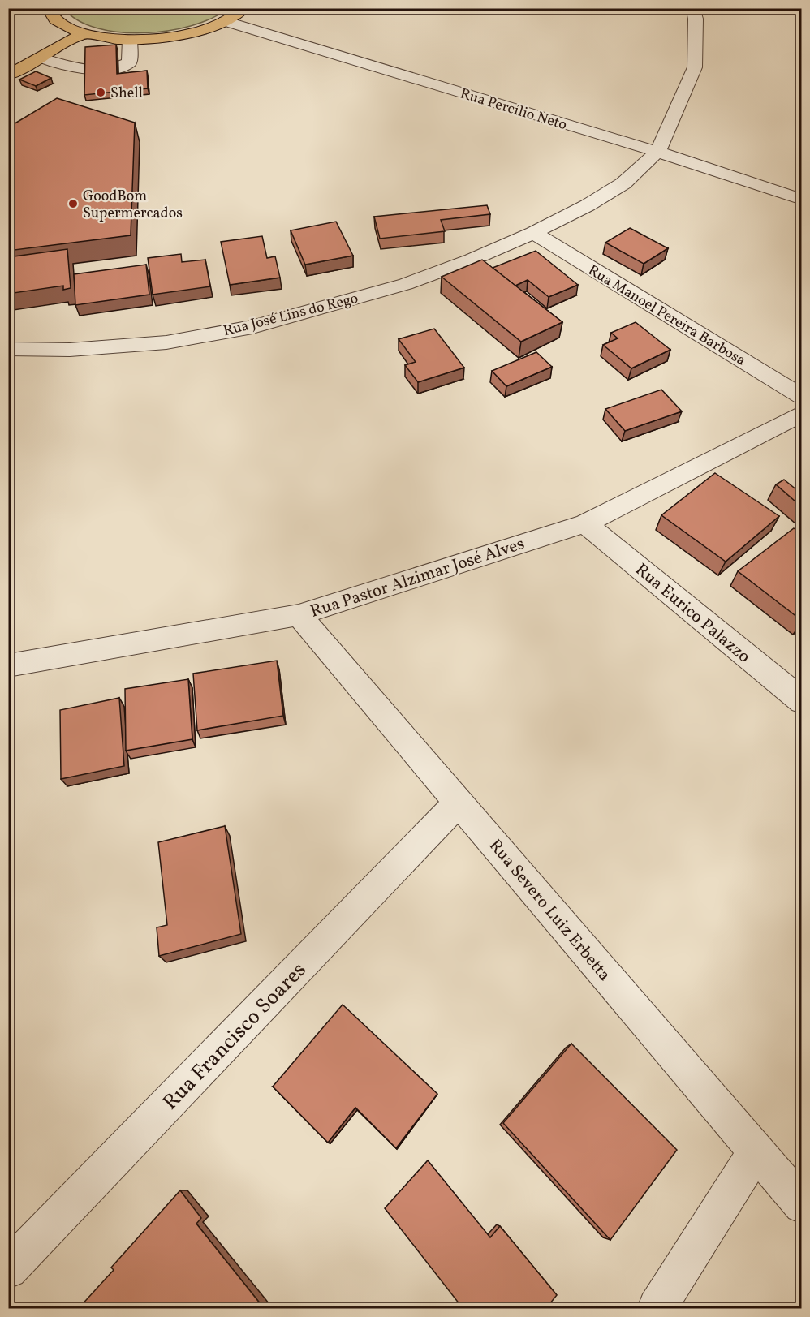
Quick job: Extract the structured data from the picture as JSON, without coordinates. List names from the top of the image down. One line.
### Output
{"streets":{"street":["Rua Percílio Neto","Rua José Lins do Rego","Rua Manoel Pereira Barbosa","Rua Pastor Alzimar José Alves","Rua Eurico Palazzo","Rua Severo Luiz Erbetta","Rua Francisco Soares"]},"crossings":[["Rua Percílio Neto","Rua José Lins do Rego"],["Rua José Lins do Rego","Rua Manoel Pereira Barbosa"],["Rua Pastor Alzimar José Alves","Rua Eurico Palazzo"],["Rua Pastor Alzimar José Alves","Rua Severo Luiz Erbetta"],["Rua Severo Luiz Erbetta","Rua Francisco Soares"]],"places":["Shell","GoodBom Supermercados"]}
